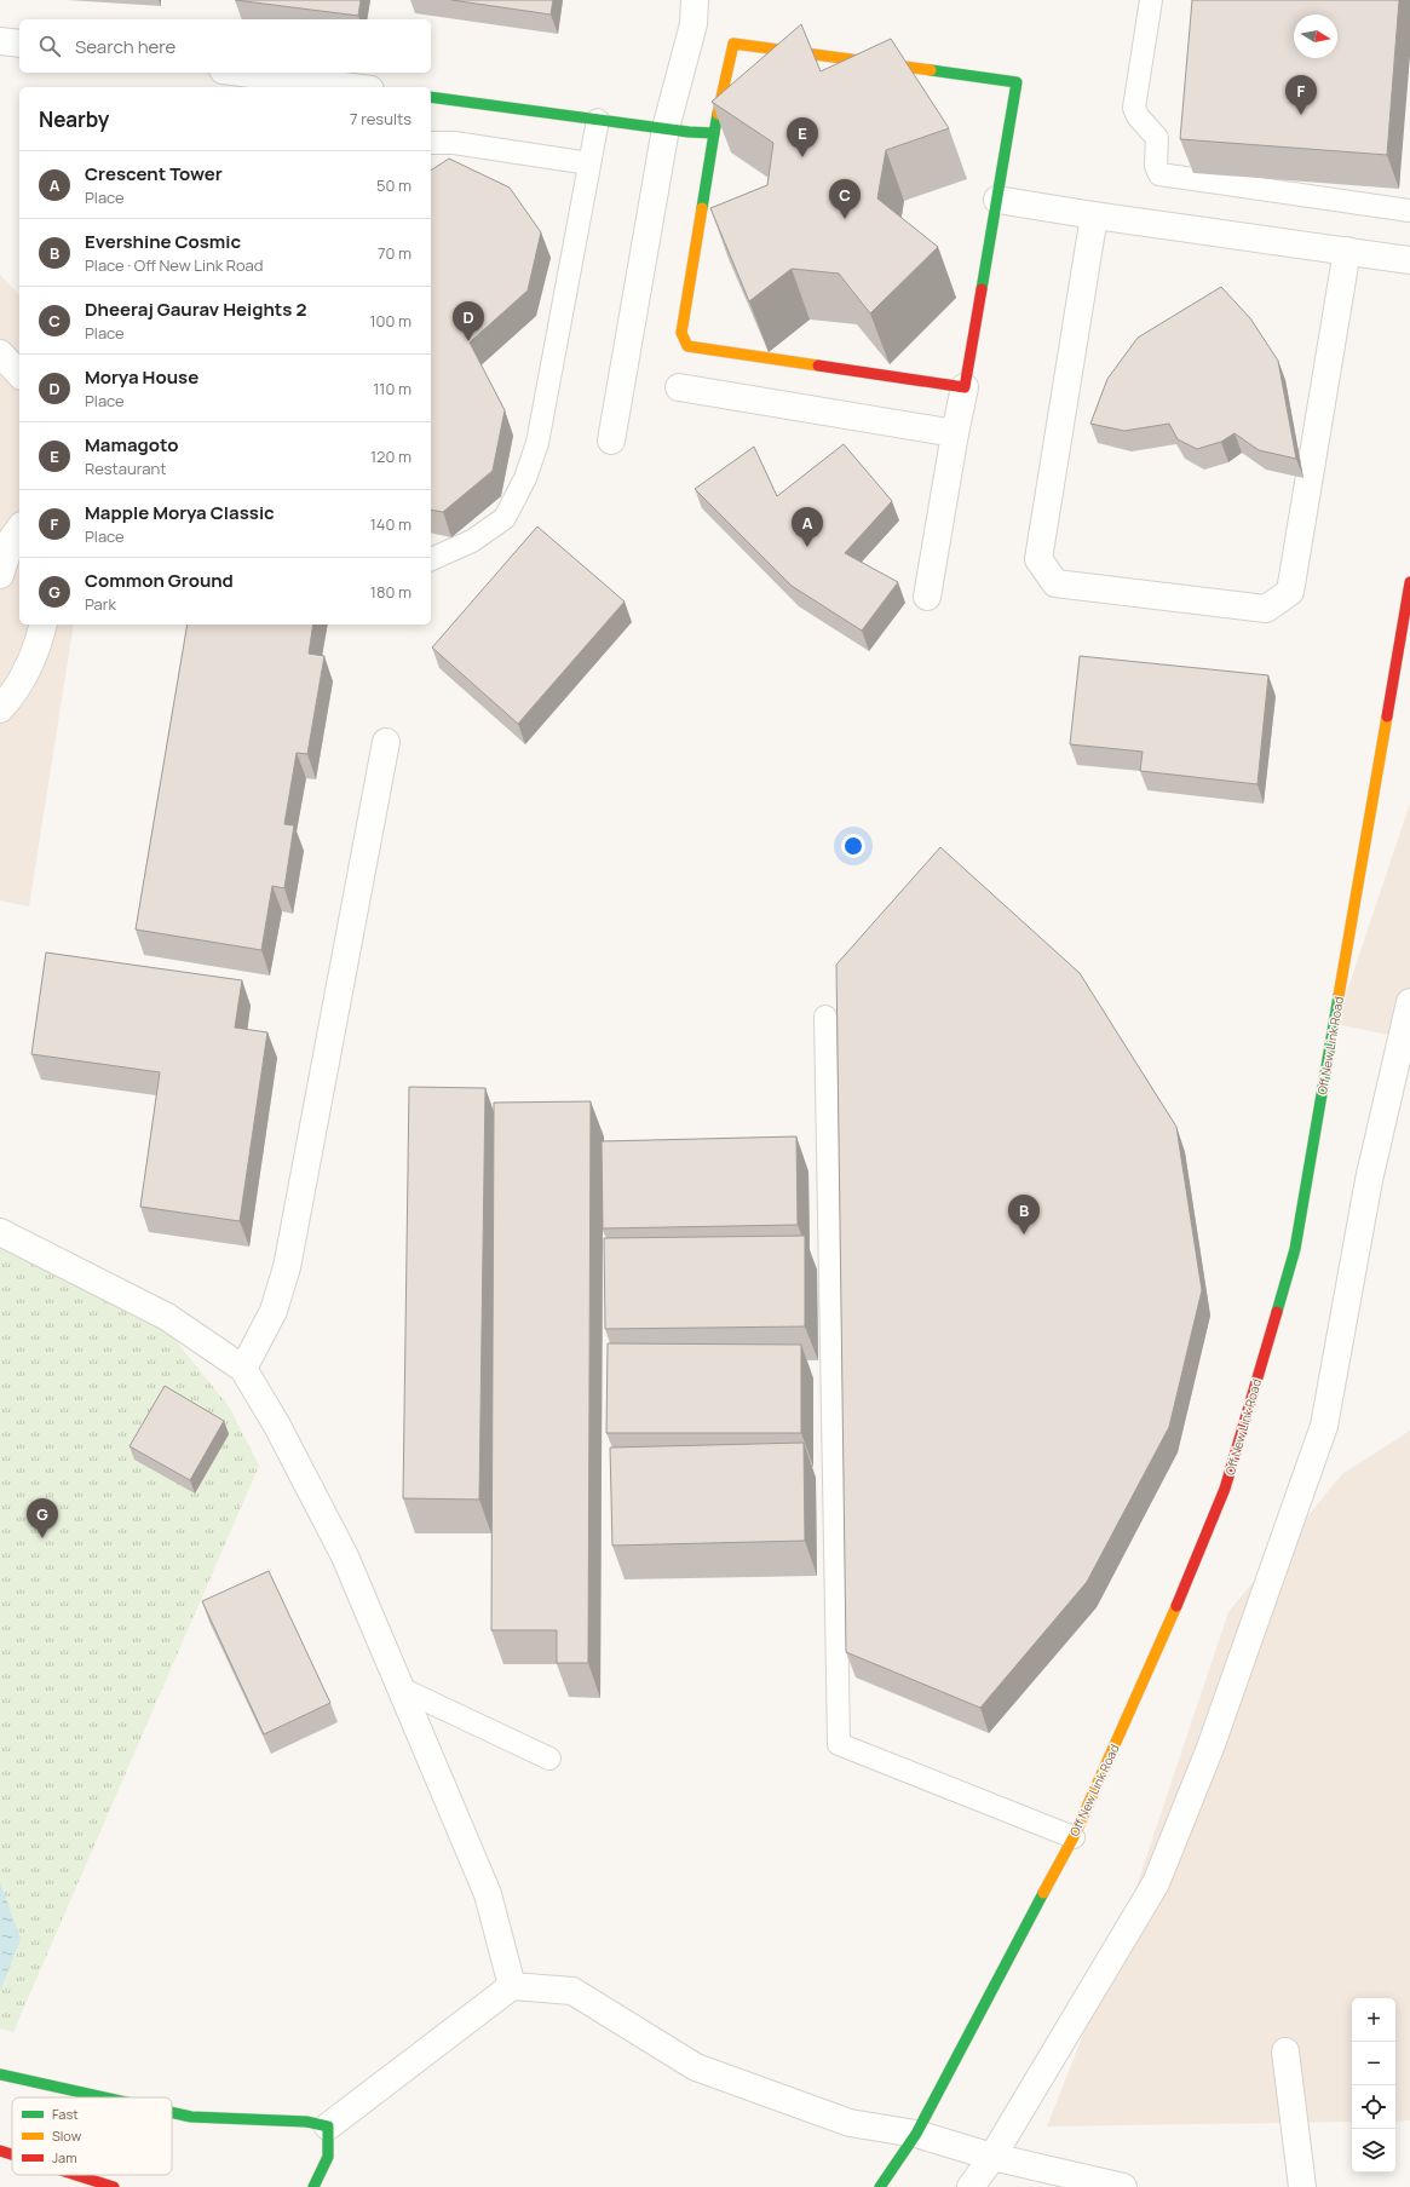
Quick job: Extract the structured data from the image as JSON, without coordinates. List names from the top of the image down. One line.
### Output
{"streets":{"street":["Off New Link Road"]},"legend":["Fast","Slow","Jam"],"north":"right","page":{"search":"Search here","pins":["F","E","C","D","A","B","G"],"heading":["Nearby","7 results"],"list":[{"mark":"A","name":"Crescent Tower","note":"Place","value":"50 m"},{"mark":"B","name":"Evershine Cosmic","note":"Place · Off New Link Road","value":"70 m"},{"mark":"C","name":"Dheeraj Gaurav Heights 2","note":"Place","value":"100 m"},{"mark":"D","name":"Morya House","note":"Place","value":"110 m"},{"mark":"E","name":"Mamagoto","note":"Restaurant","value":"120 m"},{"mark":"F","name":"Mapple Morya Classic","note":"Place","value":"140 m"},{"mark":"G","name":"Common Ground","note":"Park","value":"180 m"}],"map_buttons":["+","−"]}}
